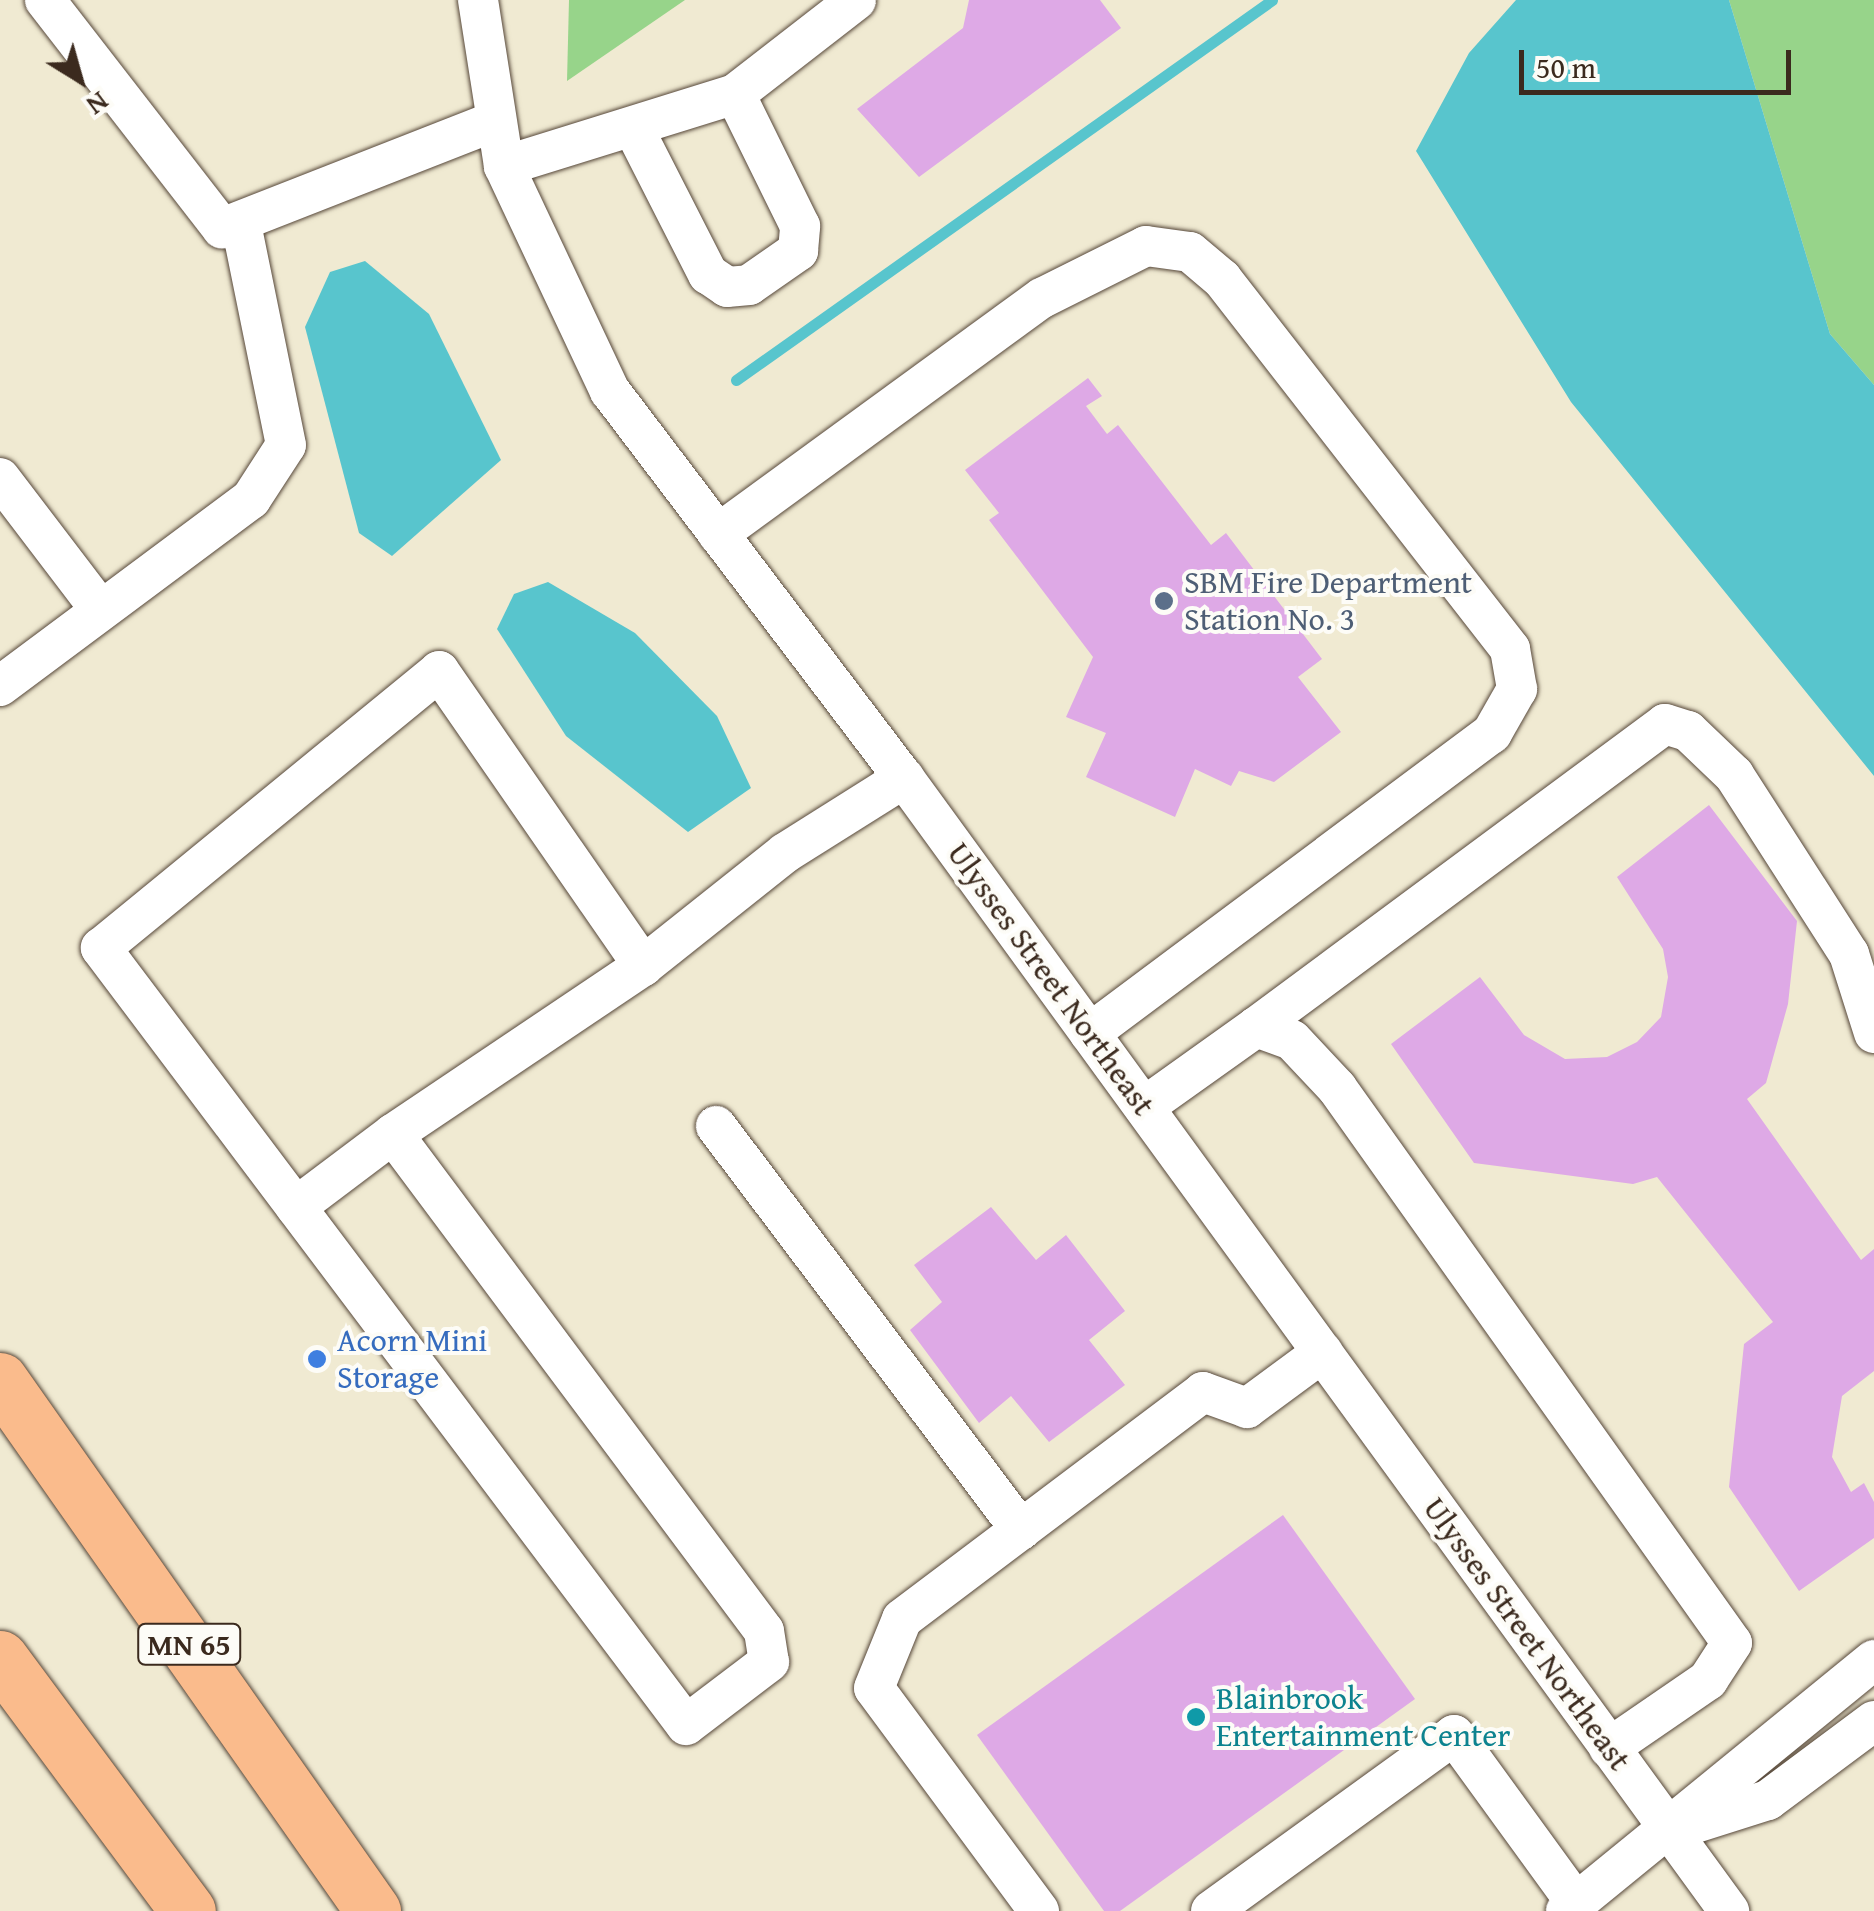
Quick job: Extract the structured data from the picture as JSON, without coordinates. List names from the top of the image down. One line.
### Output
{"streets":{"highway":["MN 65"],"street":["Ulysses Street Northeast"]},"places":["SBM Fire Department Station No. 3","Acorn Mini Storage","Blainbrook Entertainment Center"],"scale_bar":"50 m","north":"bottom right"}
